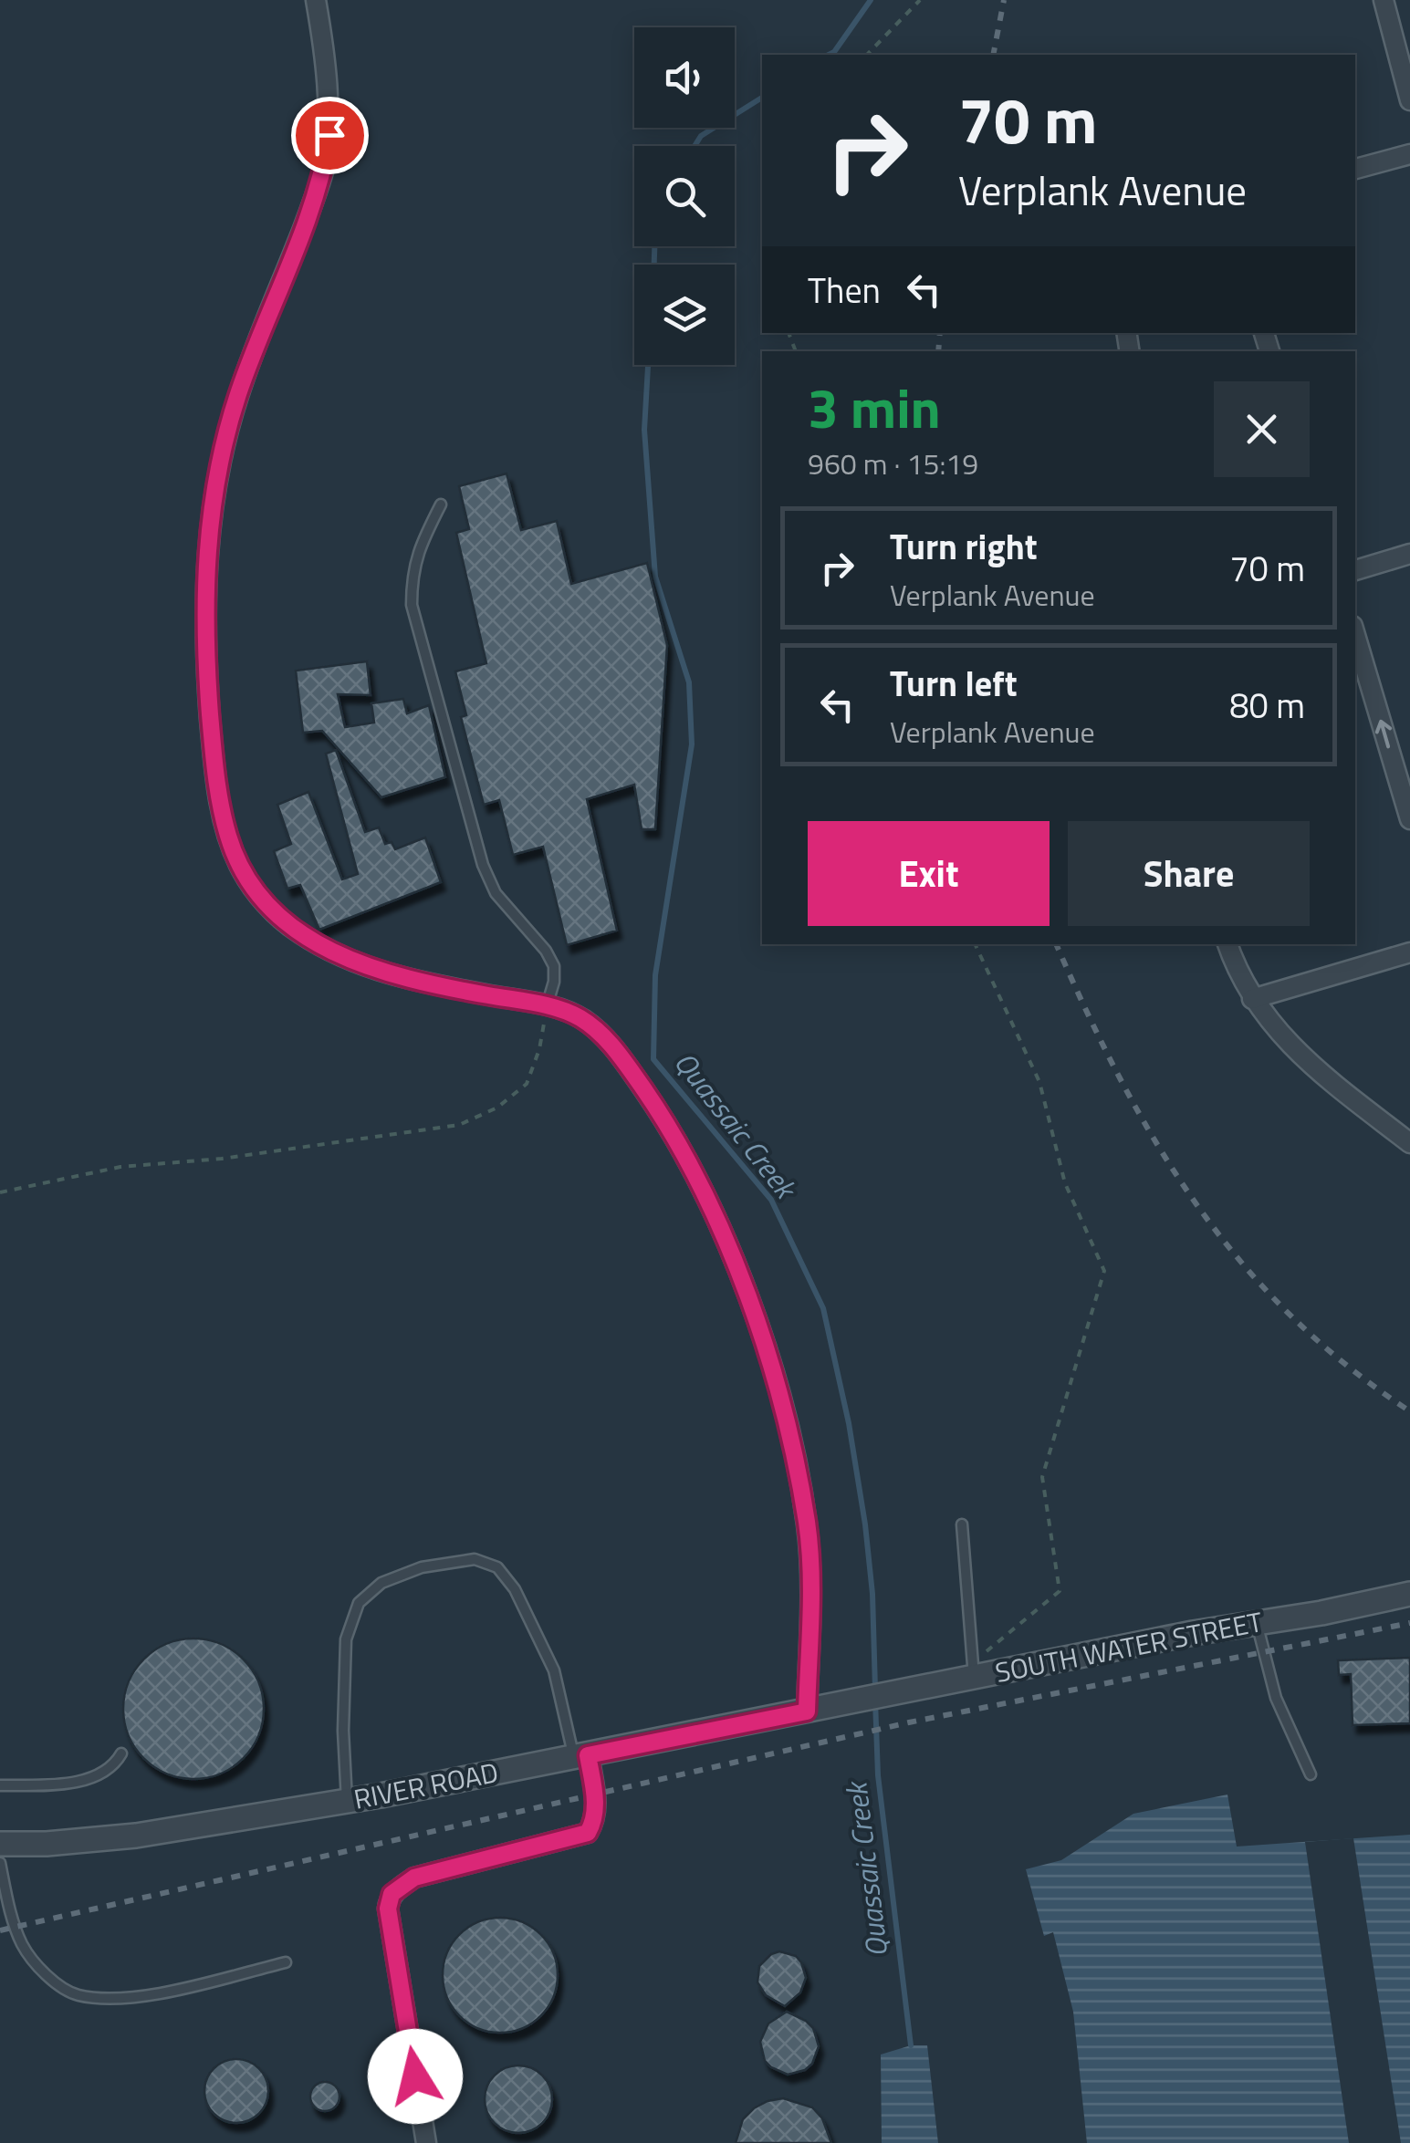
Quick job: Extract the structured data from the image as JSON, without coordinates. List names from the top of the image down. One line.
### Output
{"streets":{"street":["SOUTH WATER STREET","RIVER ROAD"]},"crossings":[["SOUTH WATER STREET","RIVER ROAD"]],"water":["Quassaic Creek"],"page":{"turn":["70 m","Verplank Avenue"],"then":"Then","heading":["3 min","960 m · 15:19"],"list":[{"name":"Turn right","note":"Verplank Avenue","value":"70 m"},{"name":"Turn left","note":"Verplank Avenue","value":"80 m"}],"buttons":["Exit","Share"]}}
